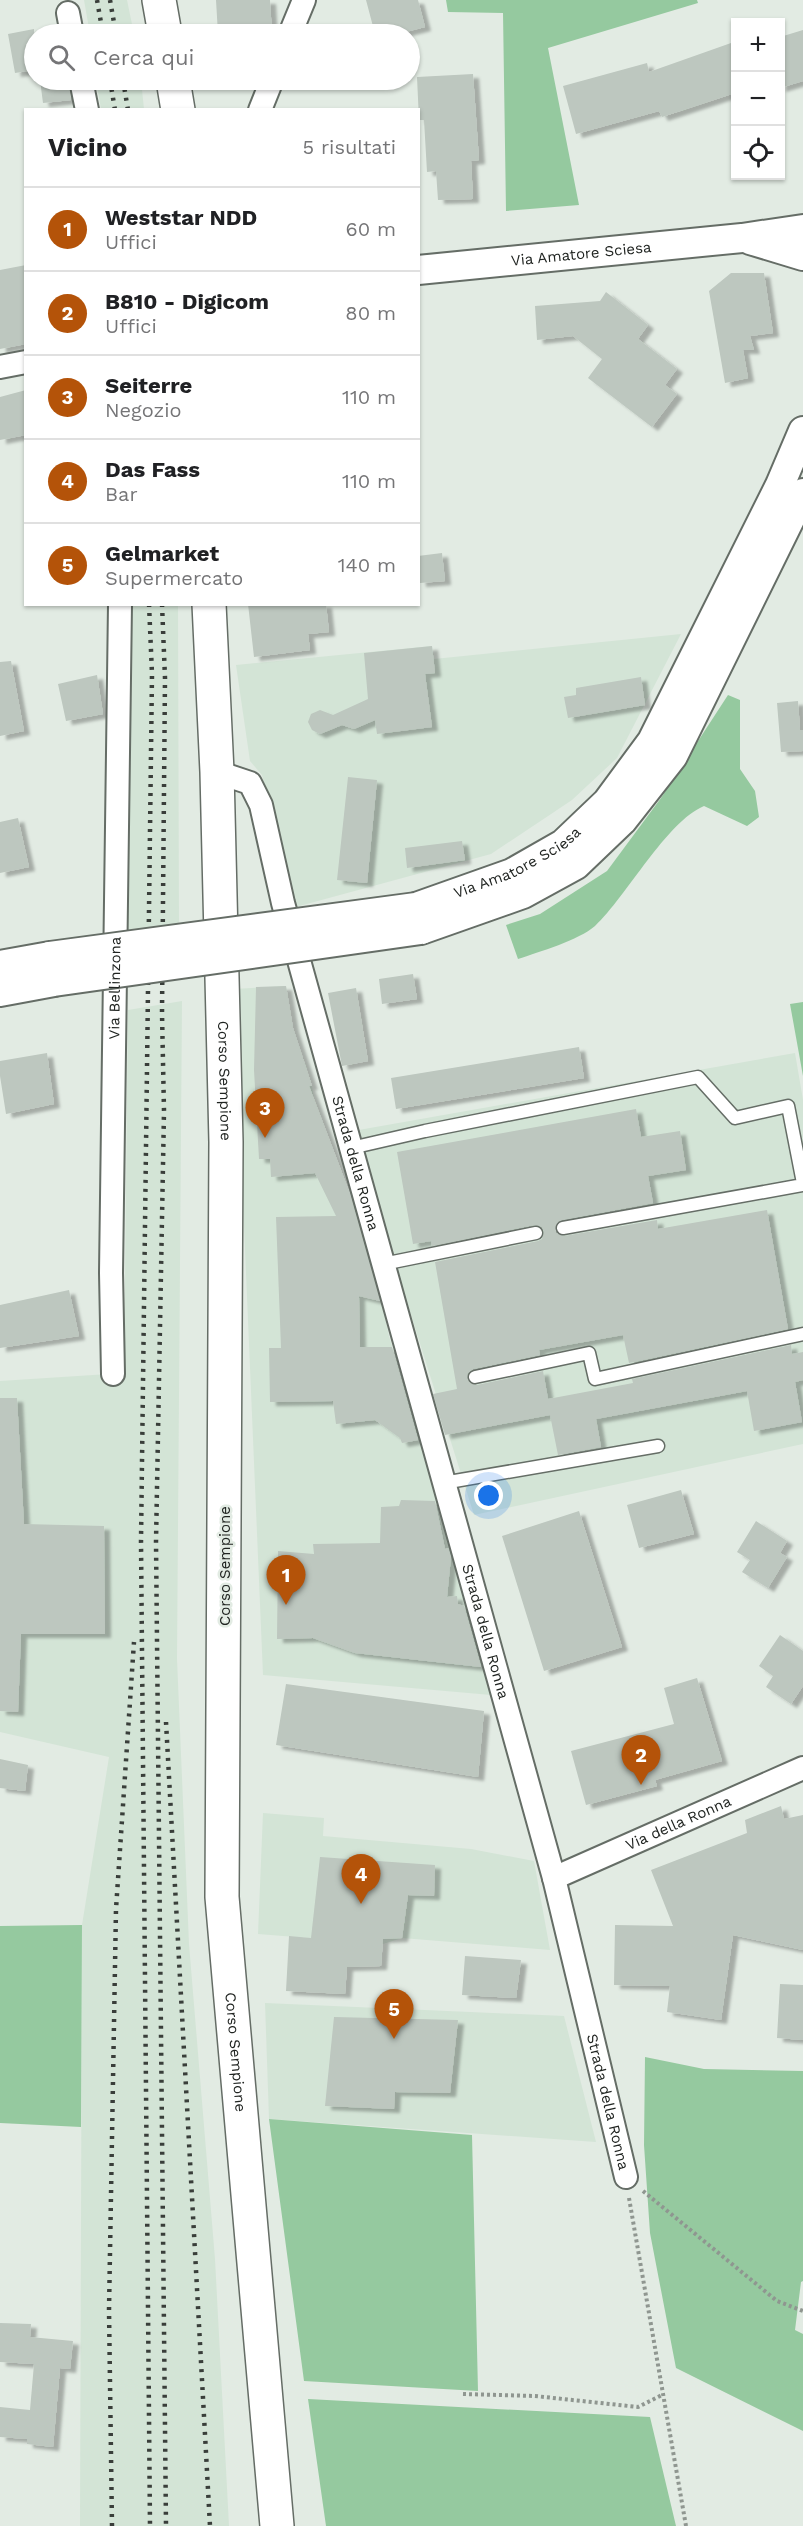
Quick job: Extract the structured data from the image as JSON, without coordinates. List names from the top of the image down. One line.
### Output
{"streets":{"main road":["Corso Sempione"],"street":["Via Amatore Sciesa","Via Bellinzona","Strada della Ronna","Via della Ronna"]},"crossings":[["Corso Sempione","Strada della Ronna"],["Strada della Ronna","Via della Ronna"]],"page":{"map_buttons":["+","−"],"search":"Cerca qui","heading":["Vicino","5 risultati"],"list":[{"mark":"1","name":"Weststar NDD","note":"Uffici","value":"60 m"},{"mark":"2","name":"B810 - Digicom","note":"Uffici","value":"80 m"},{"mark":"3","name":"Seiterre","note":"Negozio","value":"110 m"},{"mark":"4","name":"Das Fass","note":"Bar","value":"110 m"},{"mark":"5","name":"Gelmarket","note":"Supermercato","value":"140 m"}],"pins":["3","1","2","4","5"]}}
